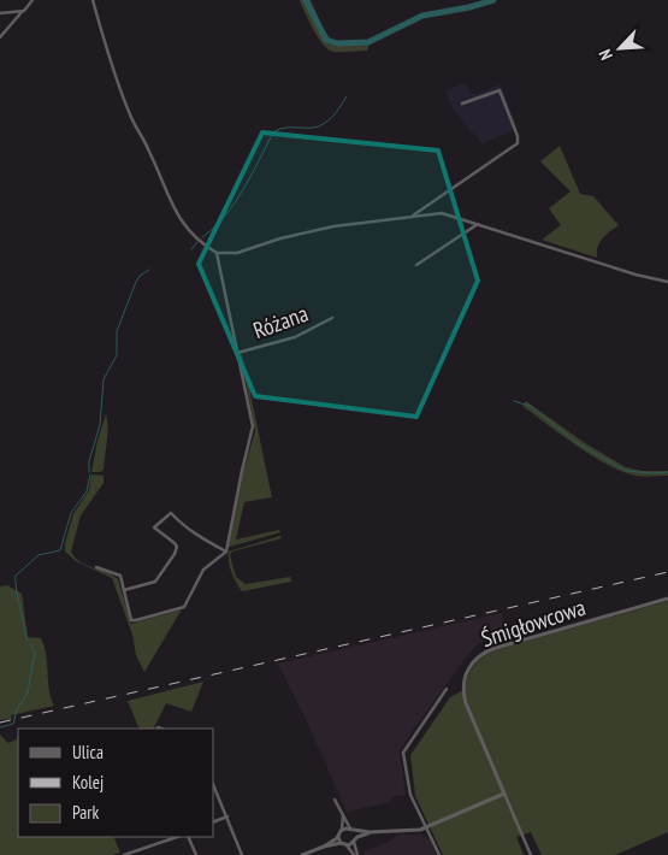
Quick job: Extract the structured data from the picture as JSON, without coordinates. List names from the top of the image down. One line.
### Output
{"streets":{"street":["Różana","Śmigłowcowa"]},"legend":["Ulica","Kolej","Park"],"north":"bottom left"}
